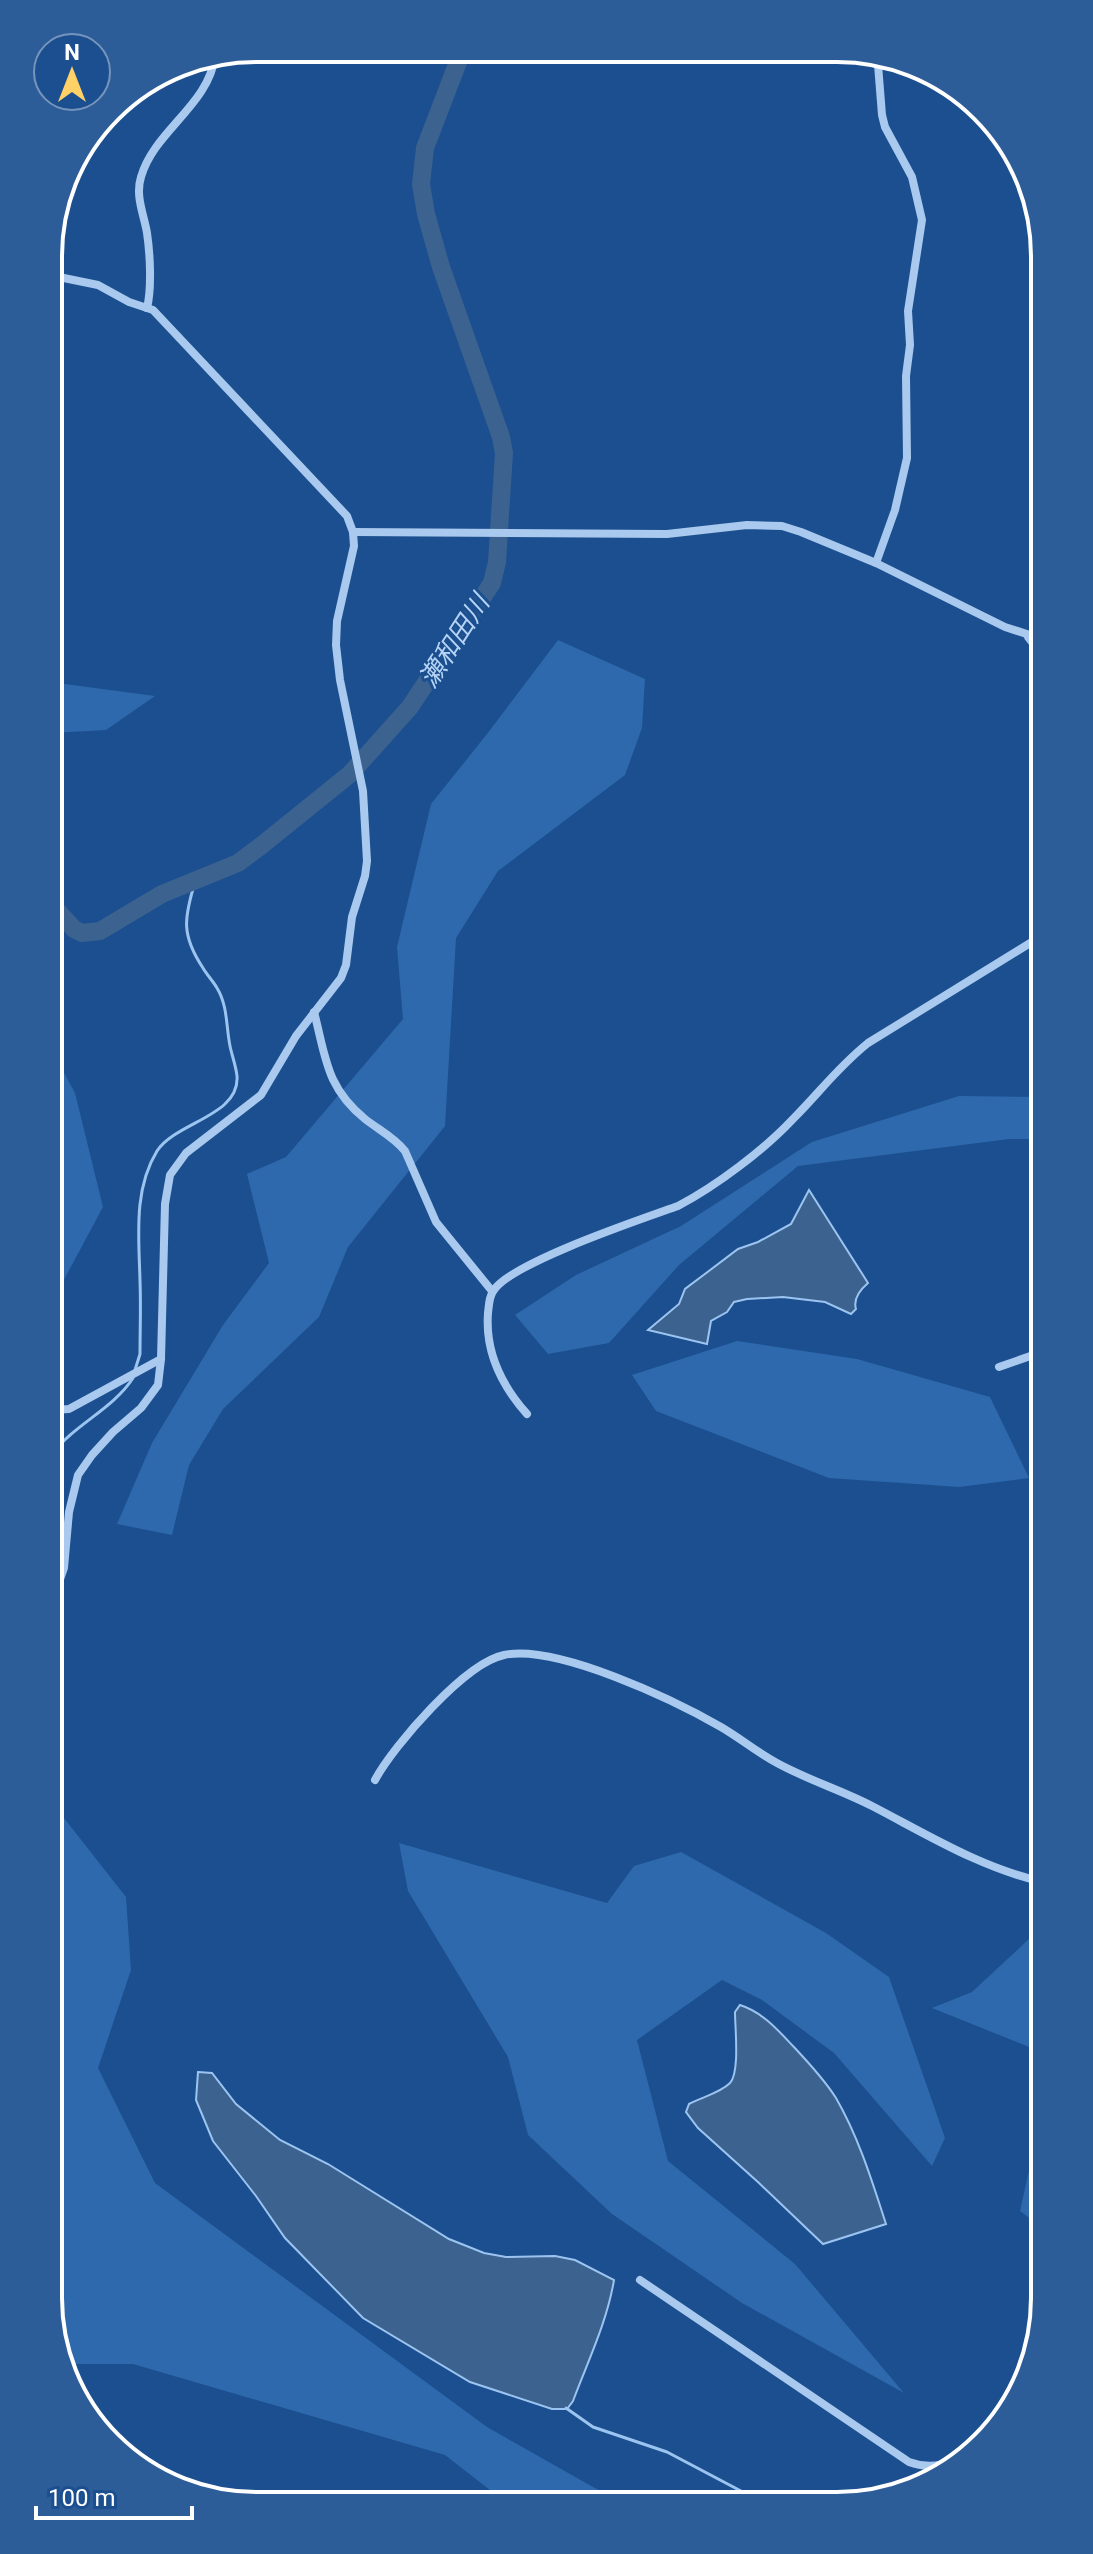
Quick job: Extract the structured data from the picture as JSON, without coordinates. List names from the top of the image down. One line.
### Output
{"water":["瀬和田川"],"scale_bar":"100 m","north":"top"}
